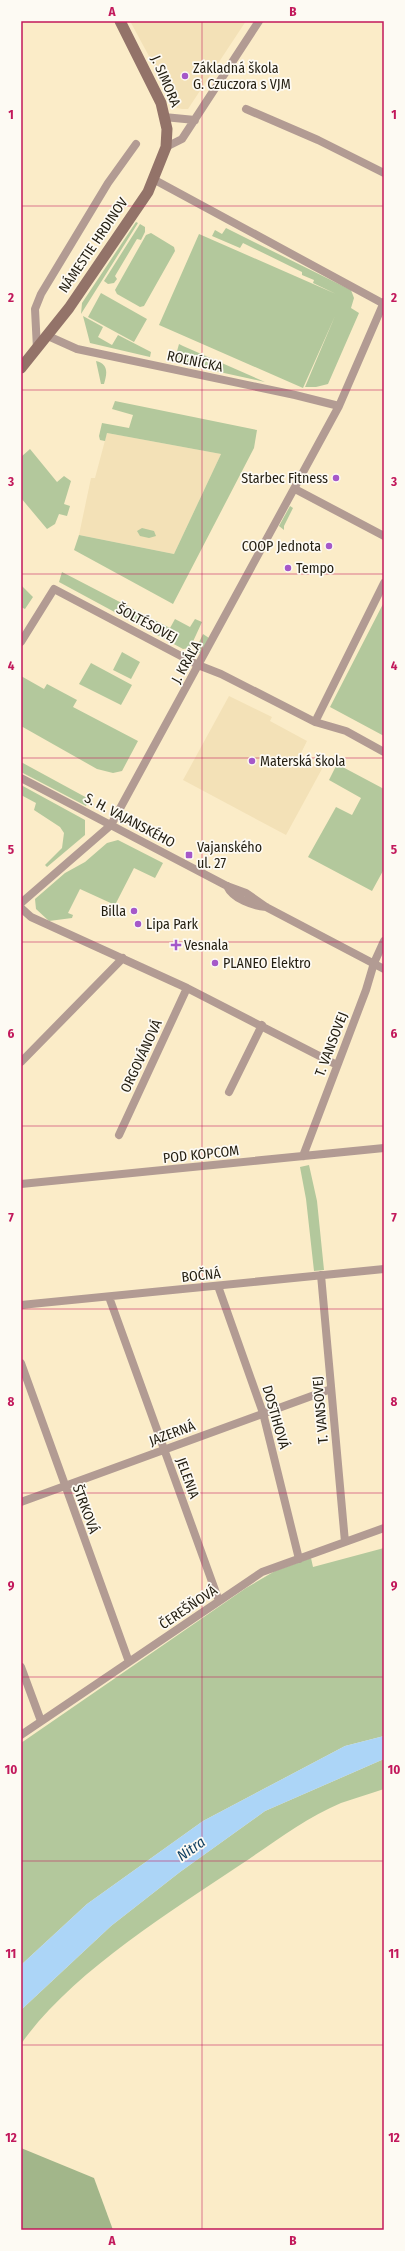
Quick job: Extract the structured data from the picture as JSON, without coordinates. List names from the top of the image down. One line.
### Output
{"streets":{"main road":["J. SIMORA","NÁMESTIE HRDINOV"],"street":["ROĽNÍCKA","ŠOLTÉSOVEJ","J. KRÁĽA","S. H. VAJANSKÉHO","T. VANSOVEJ","ORGOVÁNOVÁ","POD KOPCOM","BOČNÁ","DOSTIHOVÁ","JAZERNÁ","JELENIA","ŠTRKOVÁ","ČEREŠŇOVÁ"]},"crossings":[["J. SIMORA","NÁMESTIE HRDINOV"],["NÁMESTIE HRDINOV","ROĽNÍCKA"],["ROĽNÍCKA","J. KRÁĽA"],["ŠOLTÉSOVEJ","J. KRÁĽA"],["J. KRÁĽA","S. H. VAJANSKÉHO"],["S. H. VAJANSKÉHO","T. VANSOVEJ"],["T. VANSOVEJ","POD KOPCOM"],["T. VANSOVEJ","BOČNÁ"],["T. VANSOVEJ","JAZERNÁ"],["T. VANSOVEJ","ČEREŠŇOVÁ"],["BOČNÁ","DOSTIHOVÁ"],["BOČNÁ","JELENIA"],["DOSTIHOVÁ","JAZERNÁ"],["DOSTIHOVÁ","ČEREŠŇOVÁ"],["JAZERNÁ","JELENIA"],["JAZERNÁ","ŠTRKOVÁ"],["JELENIA","ČEREŠŇOVÁ"],["ŠTRKOVÁ","ČEREŠŇOVÁ"]],"water":["Nitra"],"places":{"other":["Základná škola G. Czuczora s VJM","Starbec Fitness","COOP Jednota","Tempo","Materská škola","Billa","Lipa Park","PLANEO Elektro"],"transit":["Vajanského ul. 27"],"health":["Vesnala"]},"grid":{"columns":["A","B"],"rows":["1","2","3","4","5","6","7","8","9","10","11","12"]}}
